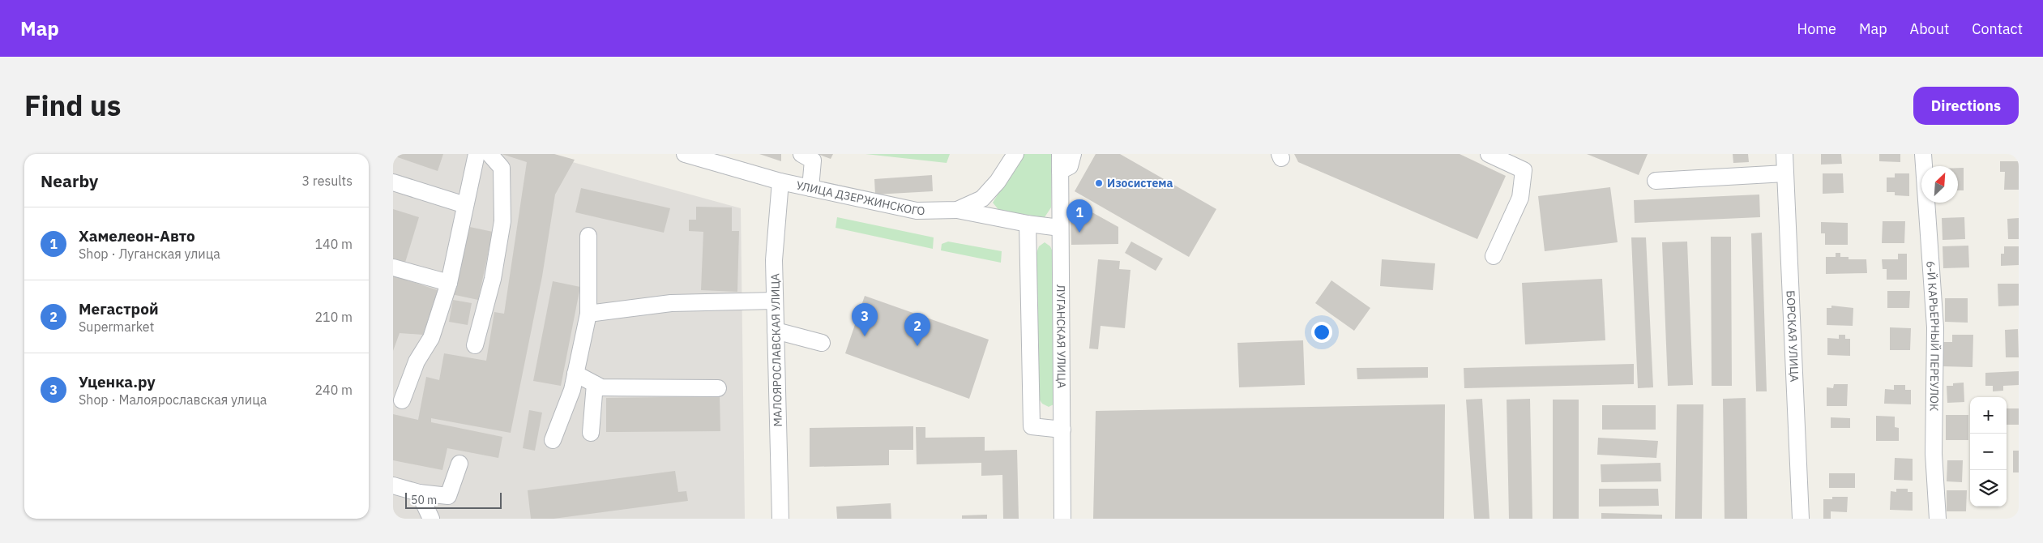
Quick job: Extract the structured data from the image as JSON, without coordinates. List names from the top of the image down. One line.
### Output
{"streets":{"street":["УЛИЦА ДЗЕРЖИНСКОГО","ЛУГАНСКАЯ УЛИЦА","БОРСКАЯ УЛИЦА","6-Й КАРЬЕРНЫЙ ПЕРЕУЛОК","МАЛОЯРОСЛАВСКАЯ УЛИЦА"]},"crossings":[["УЛИЦА ДЗЕРЖИНСКОГО","МАЛОЯРОСЛАВСКАЯ УЛИЦА"]],"places":["Изосистема"],"scale_bar":"50 m","north":"top right","page":{"header":"Map","nav":["Home","Map","About","Contact"],"title":"Find us","buttons":"Directions","heading":["Nearby","3 results"],"pins":["1","3","2"],"list":[{"mark":"1","name":"Хамелеон-Авто","note":"Shop · Луганская улица","value":"140 m"},{"mark":"2","name":"Мегастрой","note":"Supermarket","value":"210 m"},{"mark":"3","name":"Уценка.ру","note":"Shop · Малоярославская улица","value":"240 m"}],"map_buttons":["+","−"],"scale":"50 m"}}
